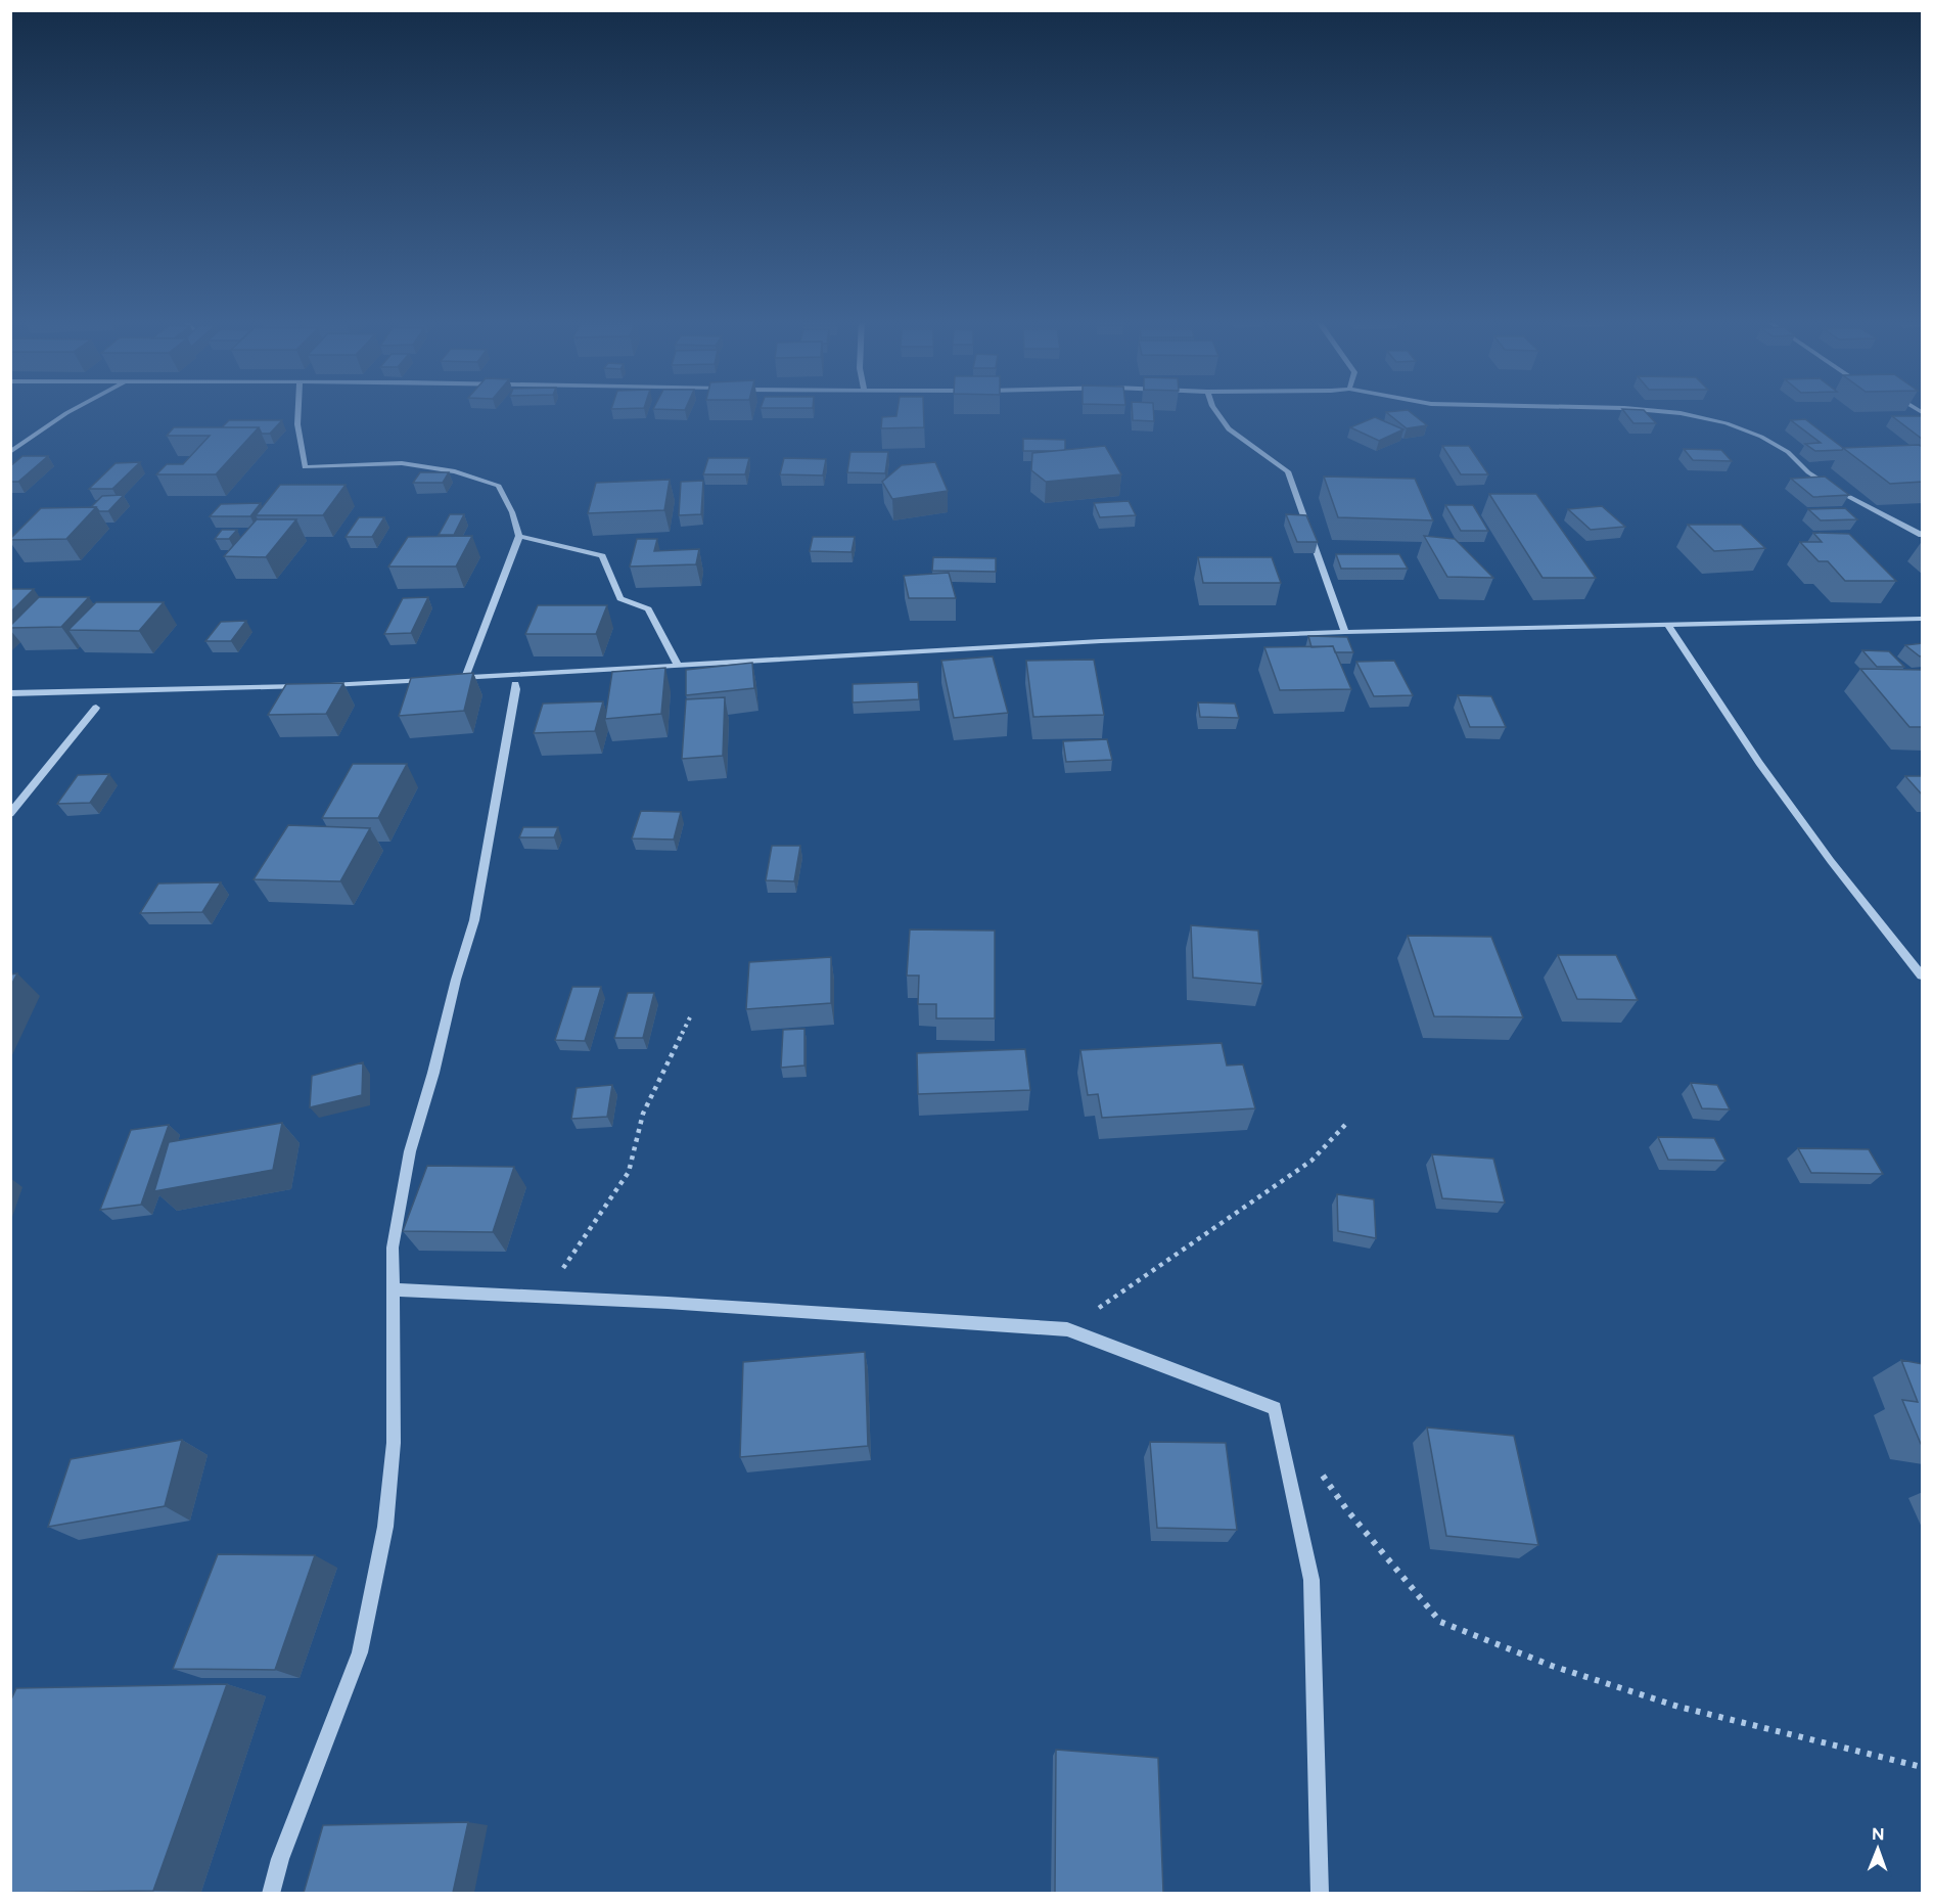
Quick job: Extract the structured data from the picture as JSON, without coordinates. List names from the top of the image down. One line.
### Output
{"north":"top"}
